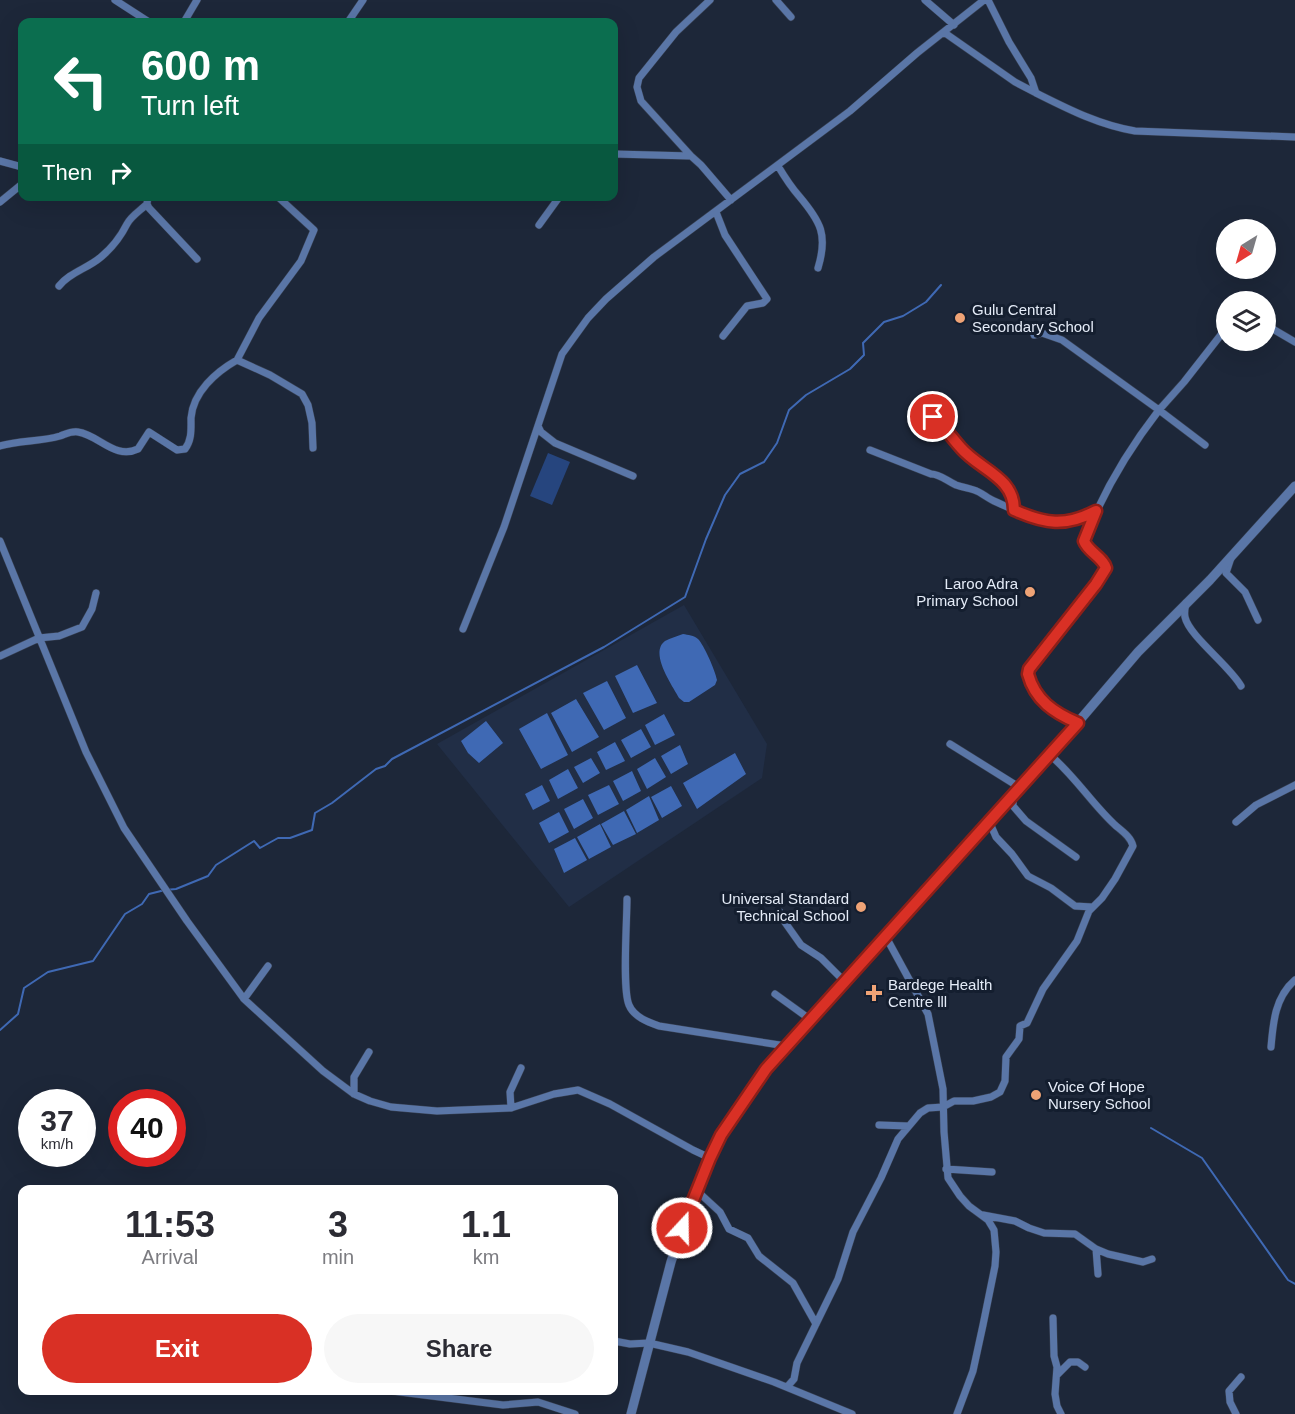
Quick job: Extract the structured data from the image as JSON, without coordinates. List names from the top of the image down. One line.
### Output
{"places":{"other":["Gulu Central Secondary School","Laroo Adra Primary School","Universal Standard Technical School","Voice Of Hope Nursery School"],"health":["Bardege Health Centre lll"]},"north":"bottom left","page":{"turn":["600 m","Turn left"],"then":"Then","speed":"37 km/h","limit":"40","eta":["11:53","Arrival","3","min","1.1","km"],"buttons":["Exit","Share"]}}
